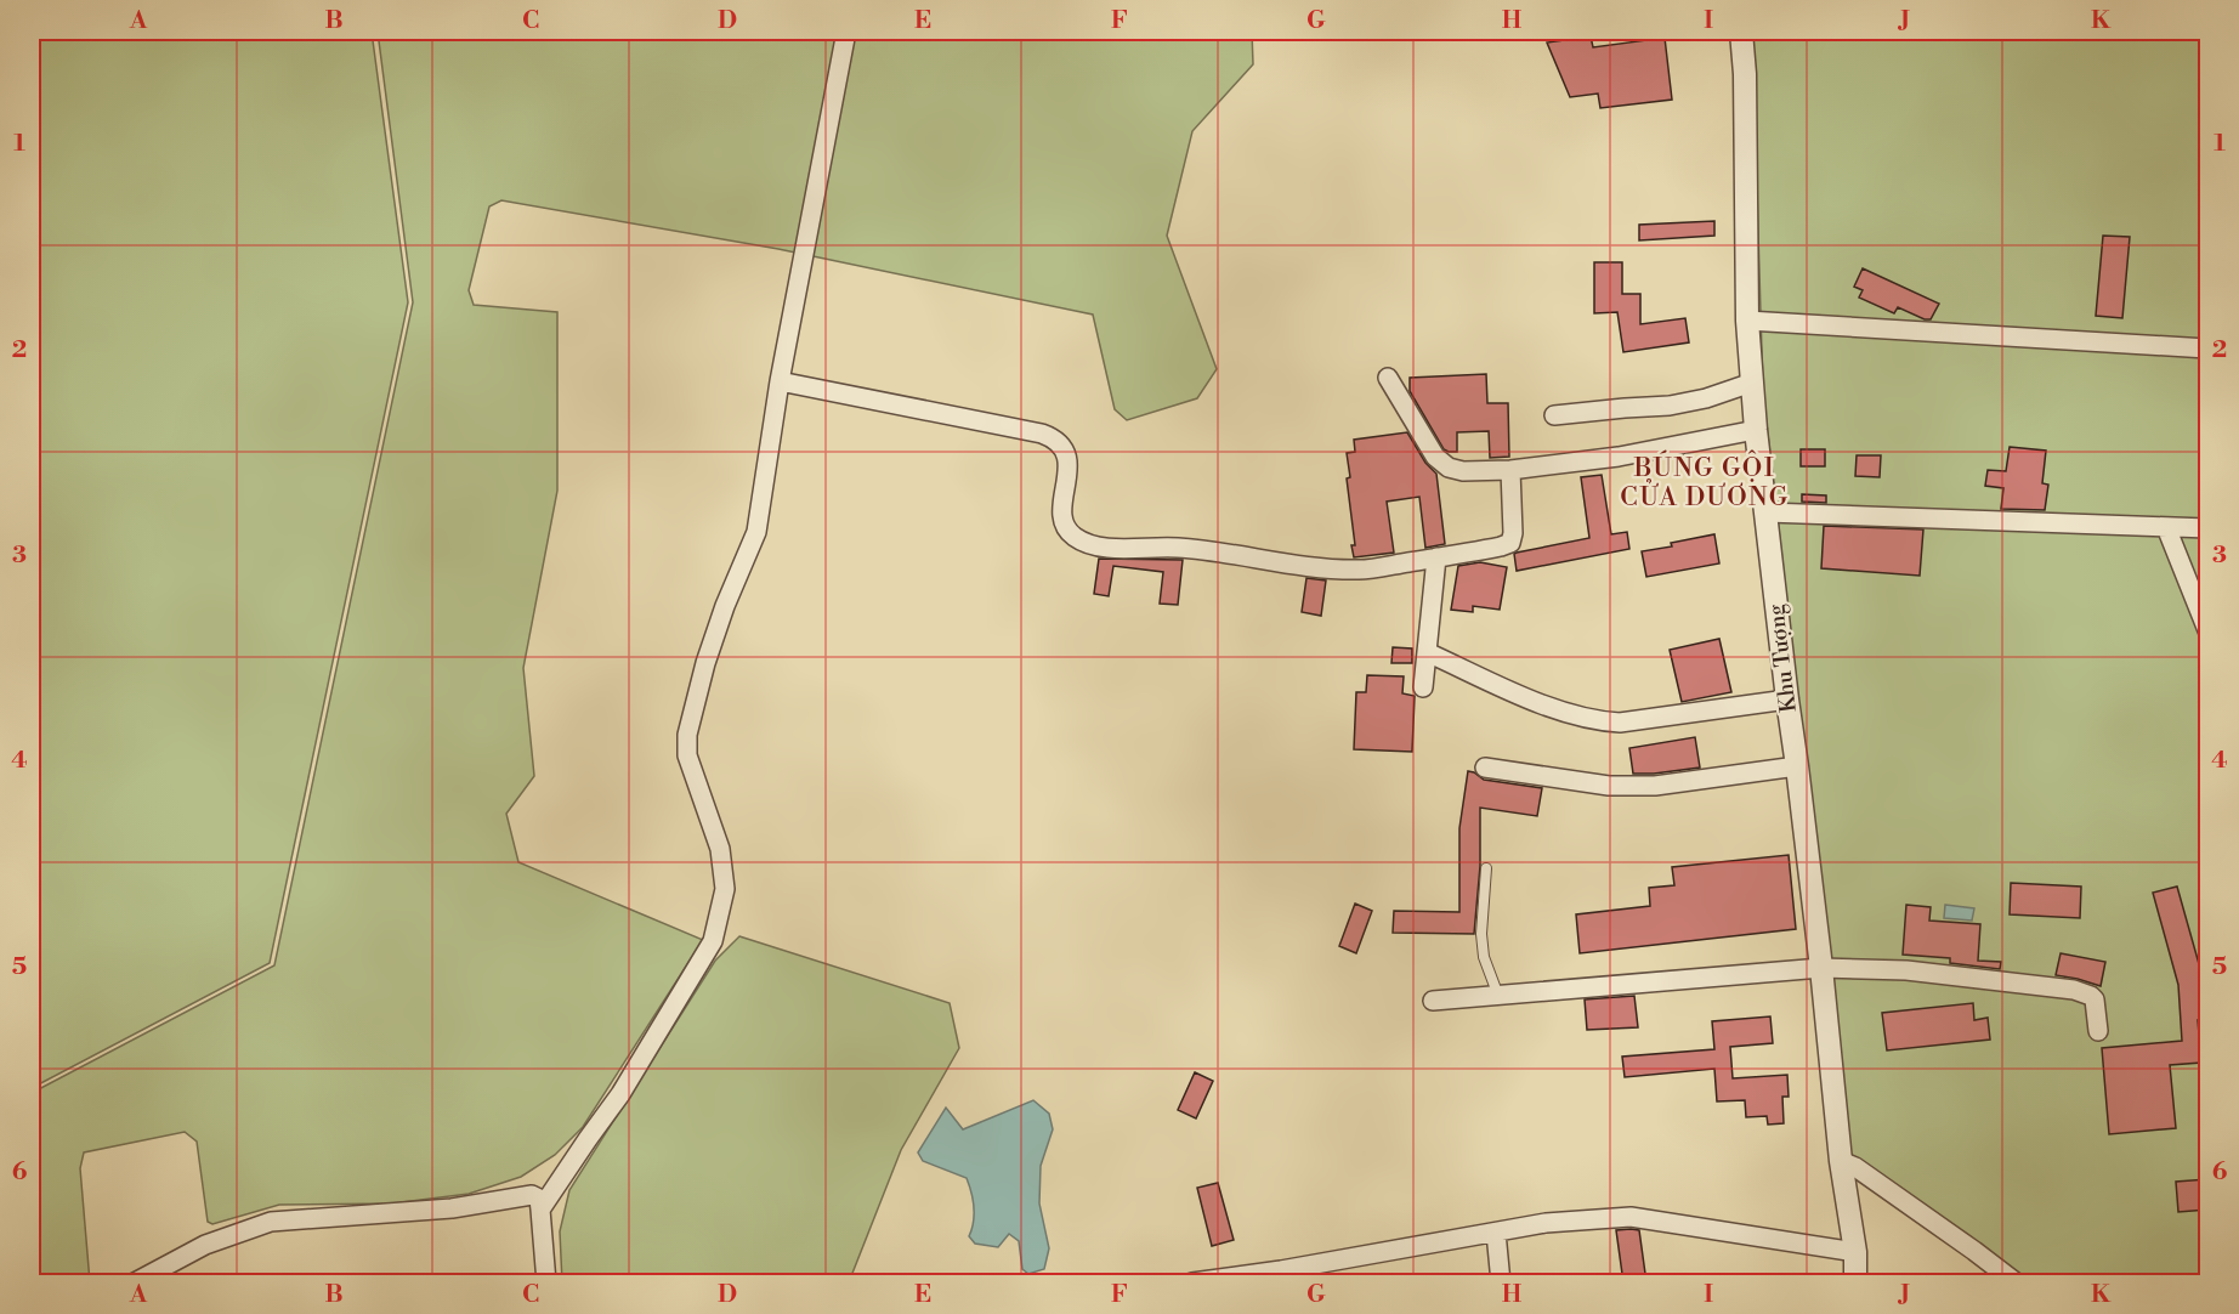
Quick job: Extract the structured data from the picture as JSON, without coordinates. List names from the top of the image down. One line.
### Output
{"streets":{"street":["Khu Tượng"]},"districts":["BÚNG GỘI CỬA DƯƠNG"],"grid":{"columns":["A","B","C","D","E","F","G","H","I","J","K"],"rows":["1","2","3","4","5","6"]}}
